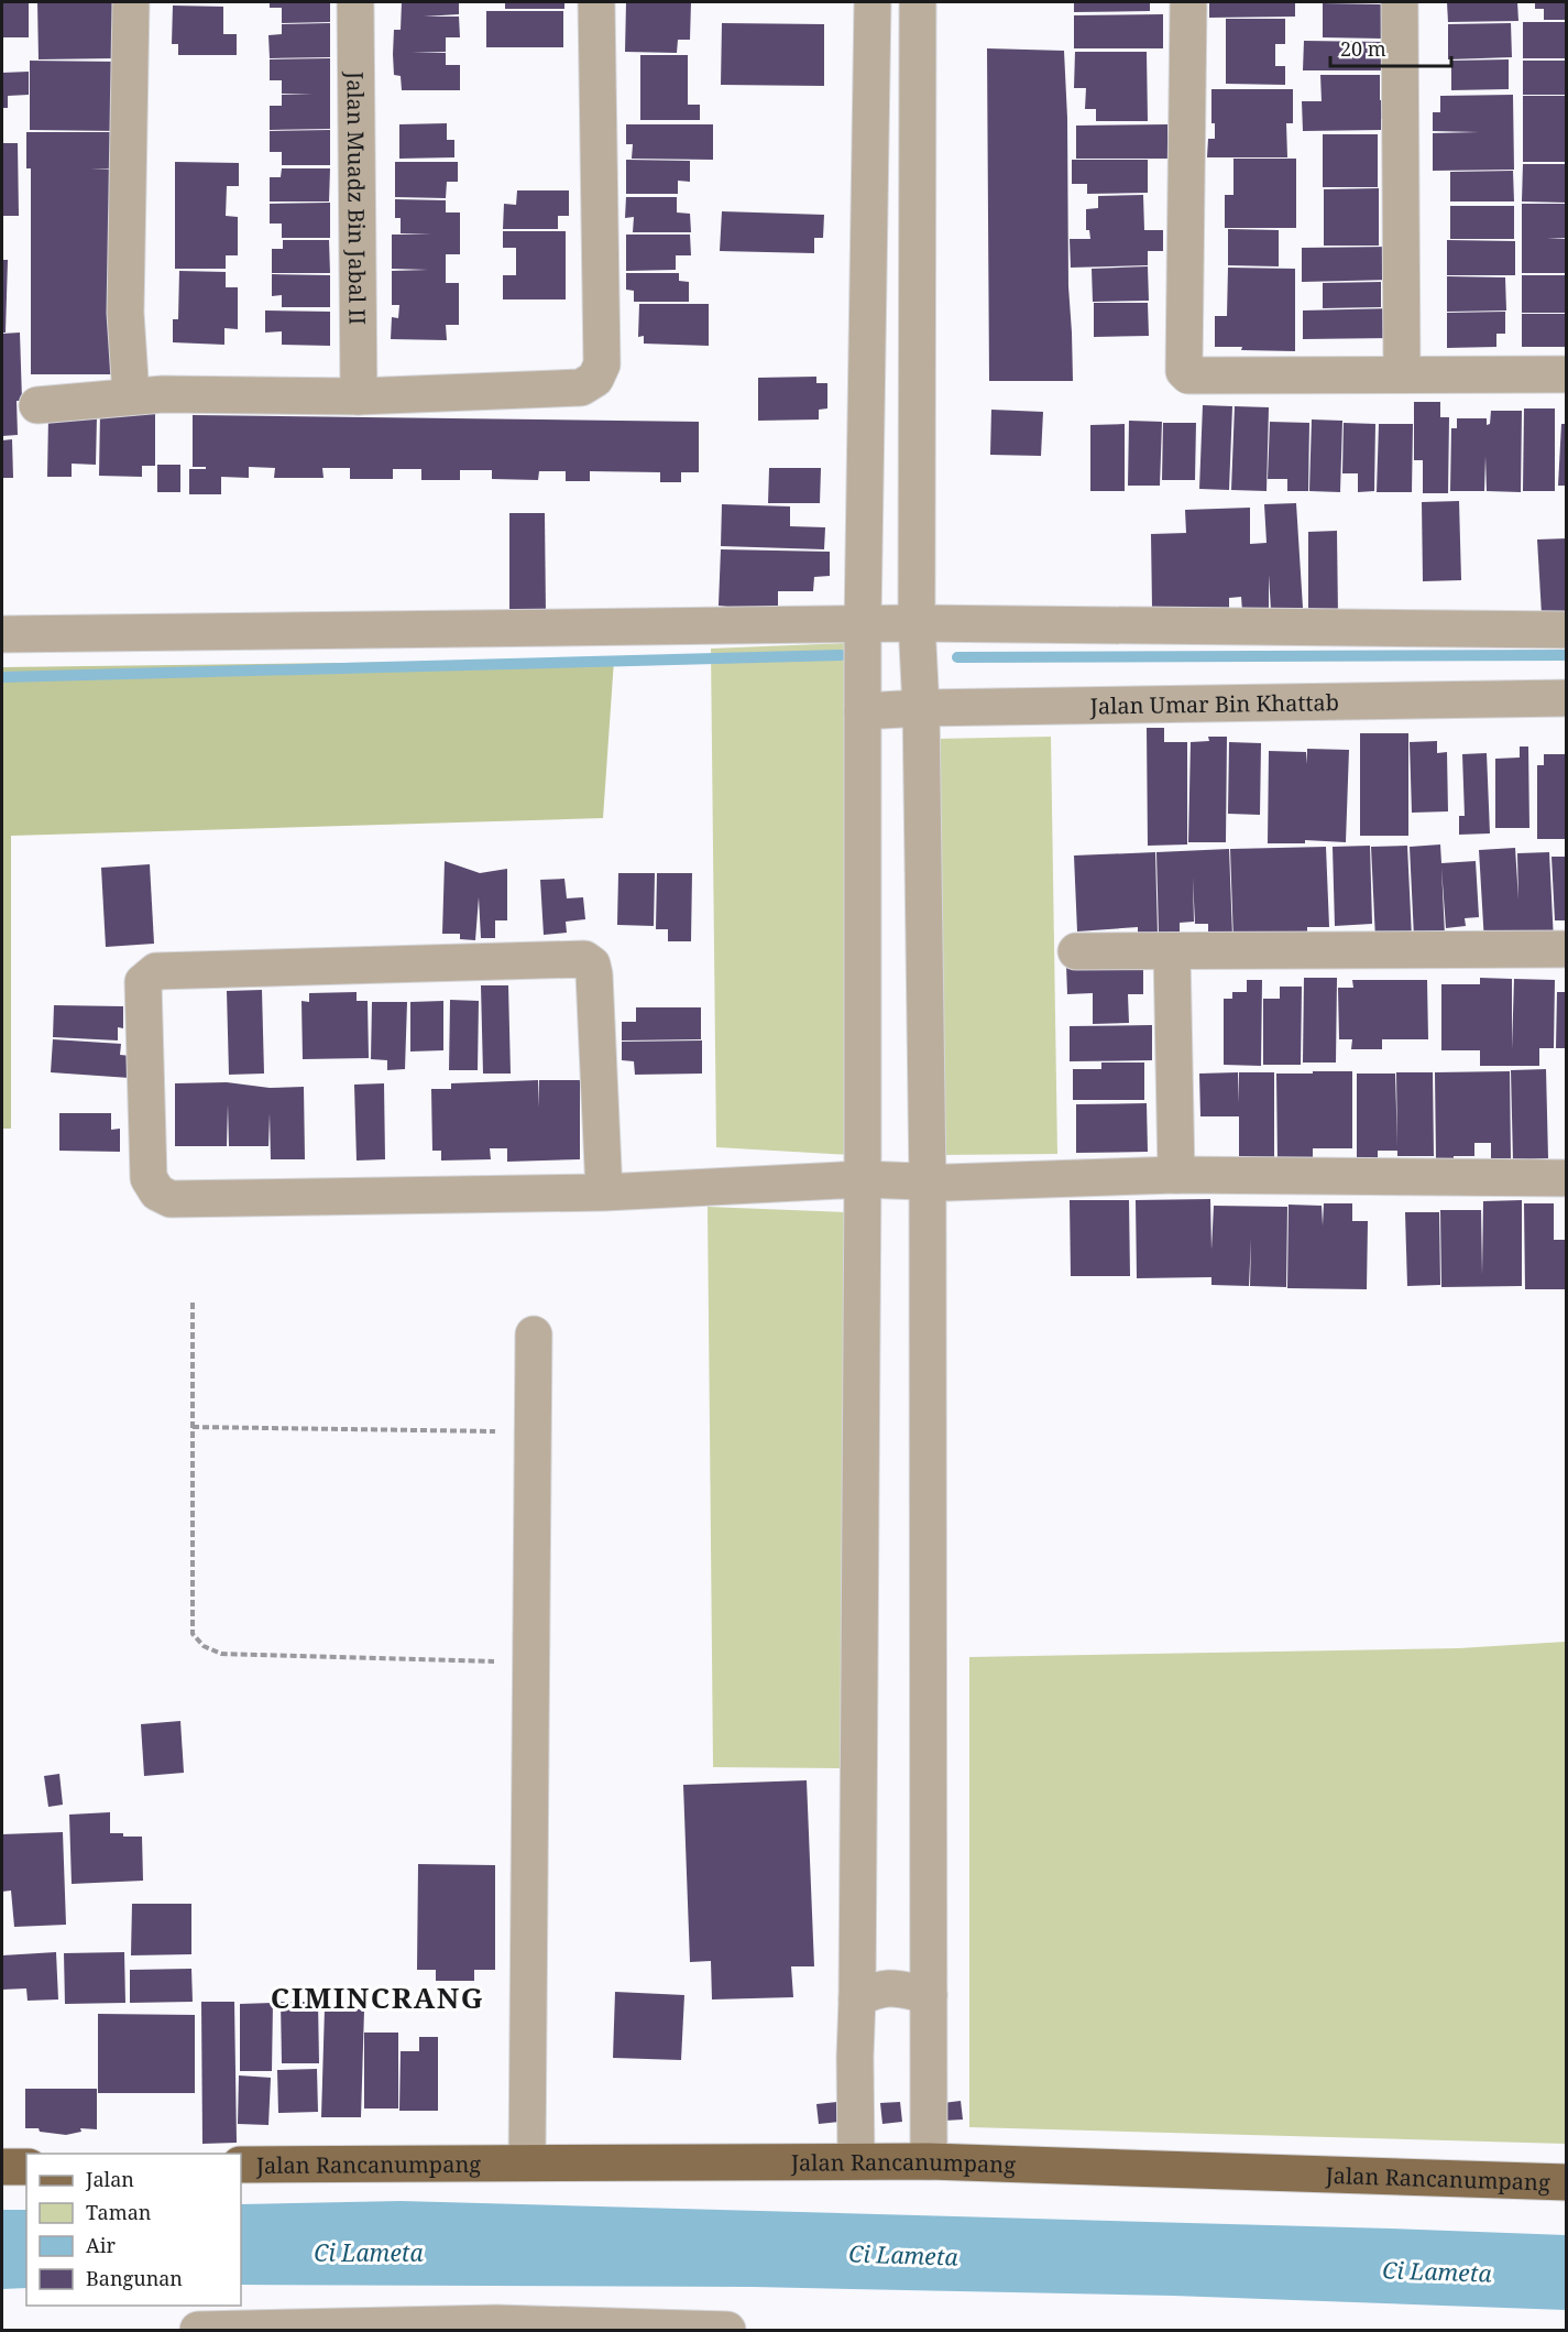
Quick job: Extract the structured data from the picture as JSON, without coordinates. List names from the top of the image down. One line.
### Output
{"streets":{"main road":["Jalan Rancanumpang"],"street":["Jalan Muadz Bin Jabal II","Jalan Umar Bin Khattab"]},"districts":["CIMINCRANG"],"water":["Ci Lameta"],"legend":["Jalan","Taman","Air","Bangunan"],"scale_bar":"20 m"}
